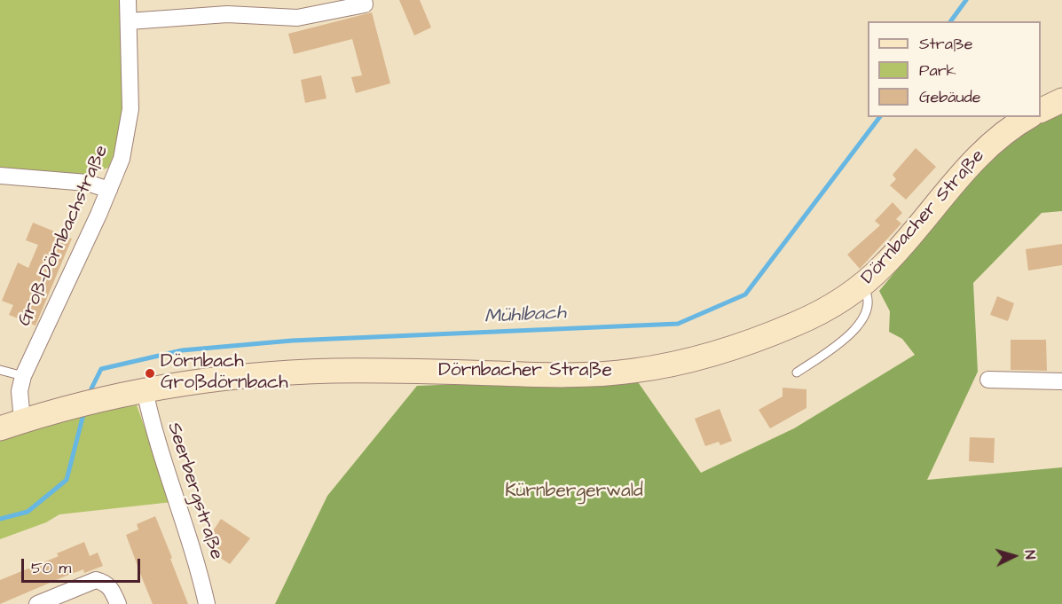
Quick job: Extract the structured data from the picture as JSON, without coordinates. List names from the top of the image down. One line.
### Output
{"streets":{"street":["Dörnbacher Straße","Groß-Dörnbachstraße","Seerbergstraße"]},"crossings":[["Dörnbacher Straße","Groß-Dörnbachstraße"],["Dörnbacher Straße","Seerbergstraße"]],"water":["Mühlbach"],"parks":["Kürnbergerwald"],"places":["Dörnbach Großdörnbach"],"legend":["Straße","Park","Gebäude"],"scale_bar":"50 m","north":"right"}
